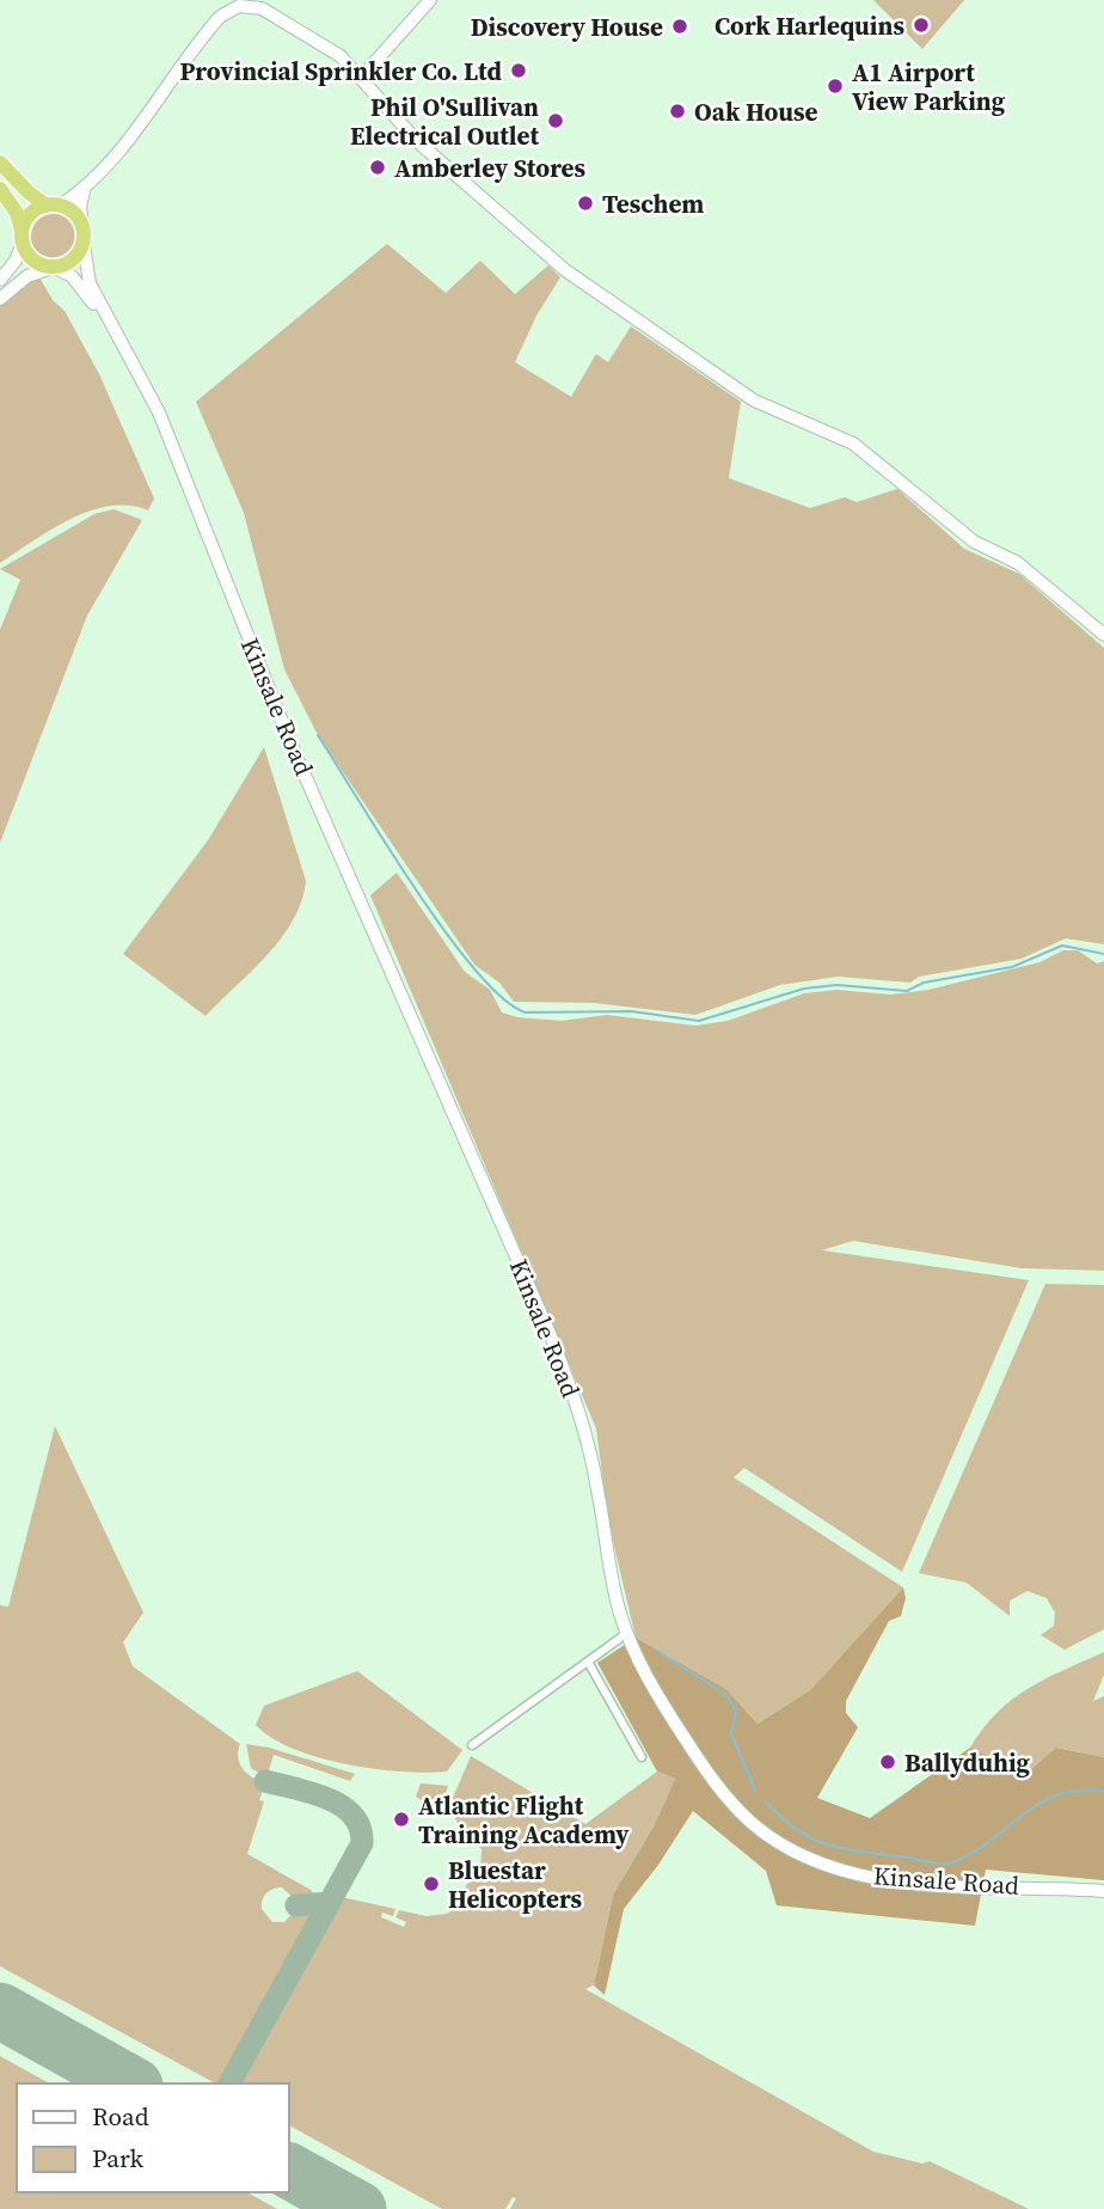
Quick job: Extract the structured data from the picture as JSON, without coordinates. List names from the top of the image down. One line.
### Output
{"streets":{"main road":["Kinsale Road"]},"places":["Cork Harlequins","Discovery House","Provincial Sprinkler Co. Ltd","A1 Airport View Parking","Oak House","Phil O'Sullivan Electrical Outlet","Amberley Stores","Teschem","Ballyduhig","Atlantic Flight Training Academy","Bluestar Helicopters"],"legend":["Road","Park"]}
